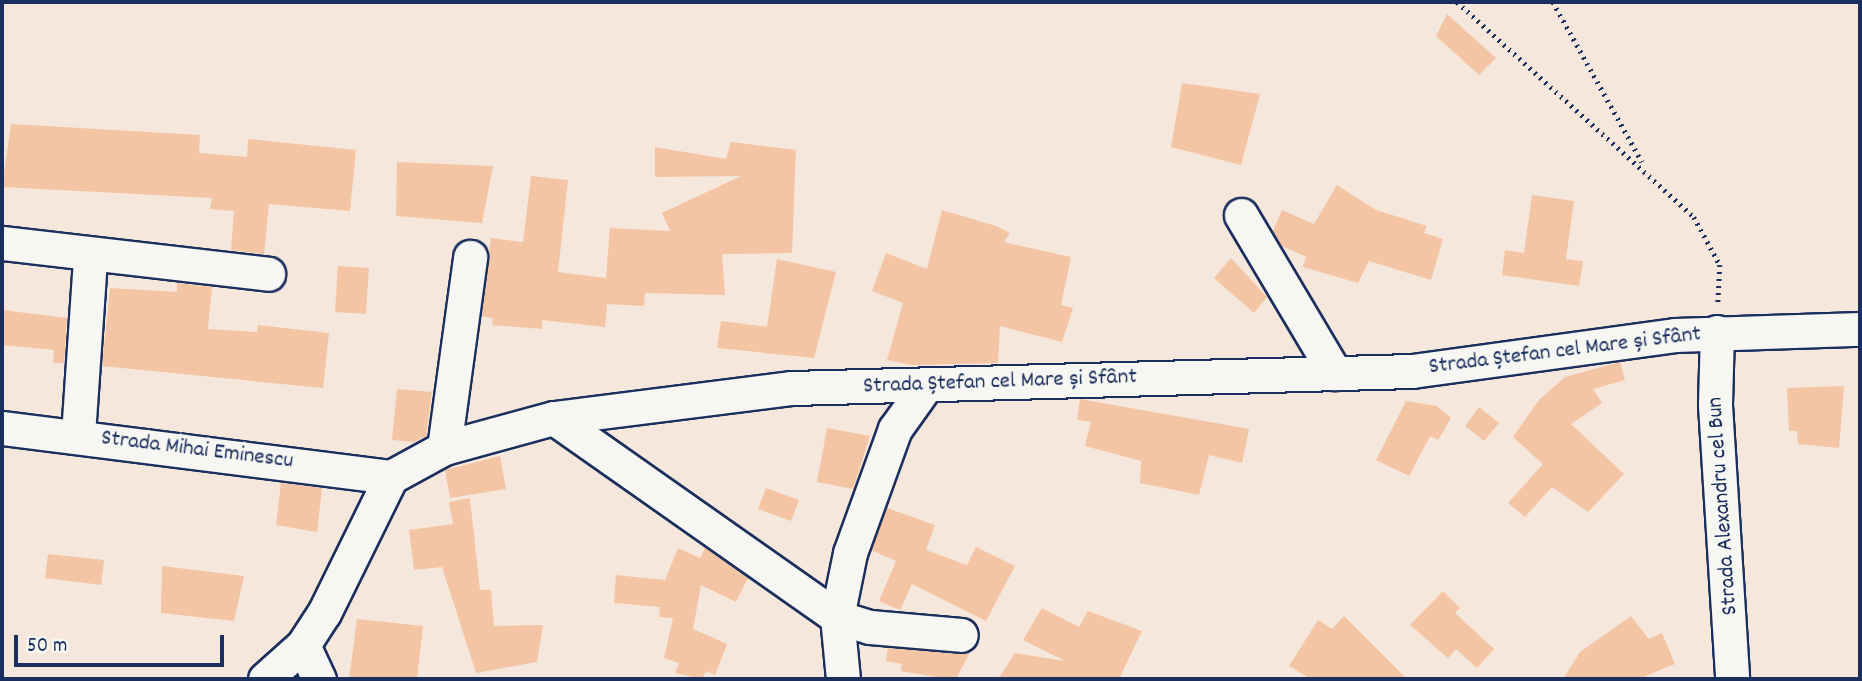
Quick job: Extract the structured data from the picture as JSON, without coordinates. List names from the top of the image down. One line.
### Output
{"streets":{"street":["Strada Ștefan cel Mare și Sfânt","Strada Mihai Eminescu","Strada Alexandru cel Bun"]},"crossings":[["Strada Ștefan cel Mare și Sfânt","Strada Mihai Eminescu"],["Strada Ștefan cel Mare și Sfânt","Strada Alexandru cel Bun"]],"scale_bar":"50 m"}
